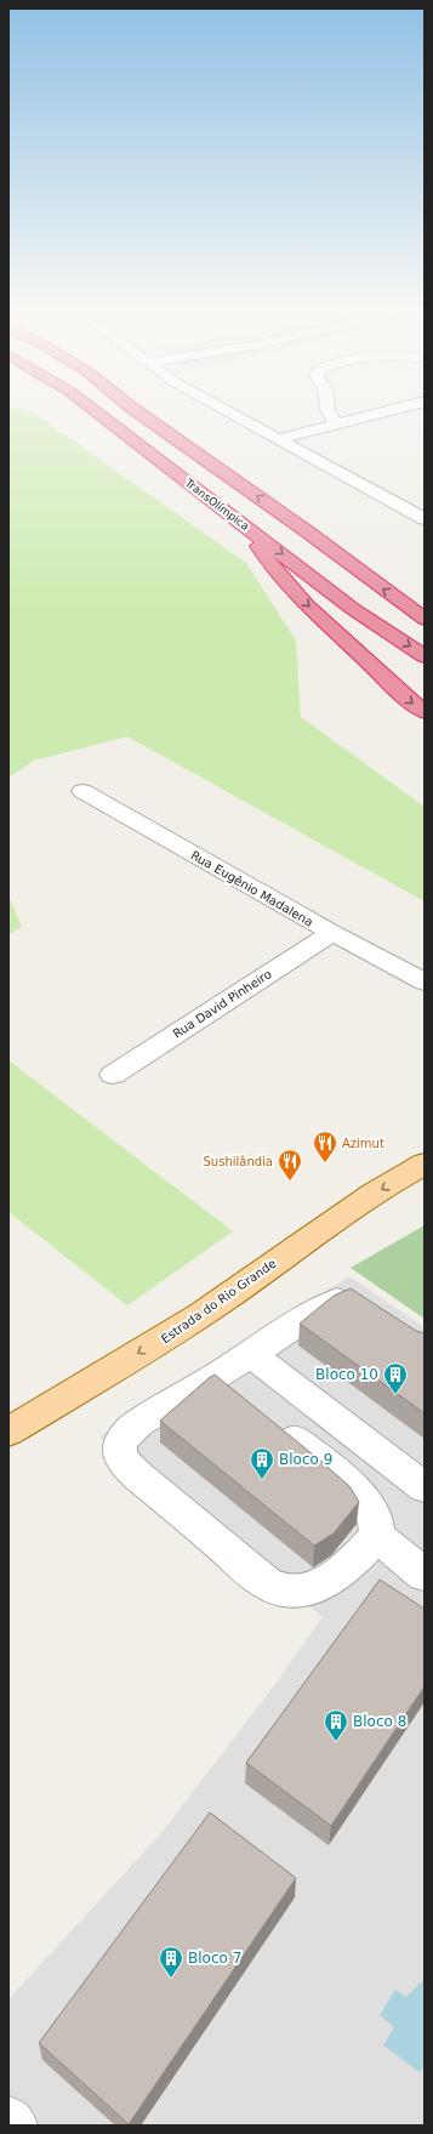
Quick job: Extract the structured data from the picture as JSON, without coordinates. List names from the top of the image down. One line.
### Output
{"streets":{"highway":["TransOlímpica"],"main road":["Estrada do Rio Grande"],"street":["Rua Eugênio Madalena","Rua David Pinheiro"]},"crossings":[["Rua Eugênio Madalena","Rua David Pinheiro"]],"one_way":["Estrada do Rio Grande"],"places":{"restaurant":["Azimut","Sushilândia"],"building":["Bloco 10","Bloco 9","Bloco 8","Bloco 7"]}}
